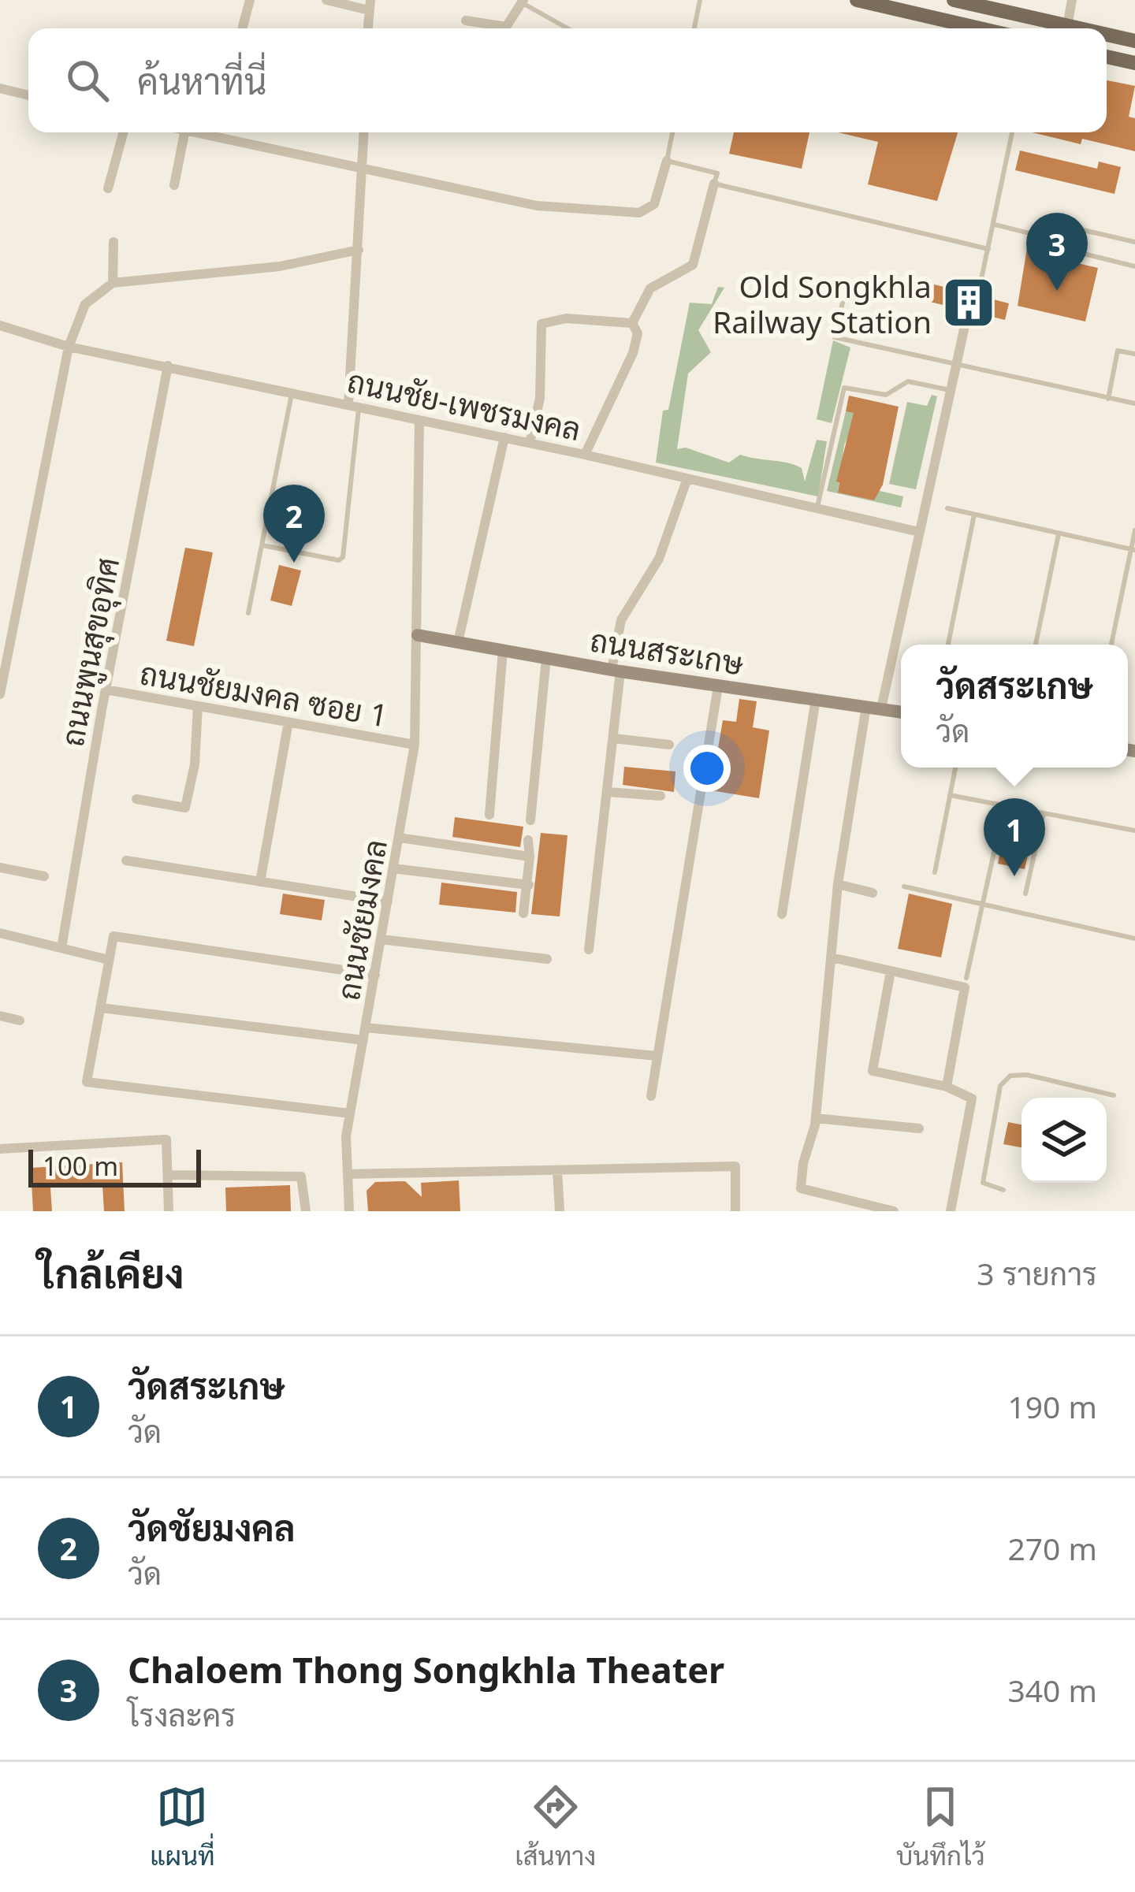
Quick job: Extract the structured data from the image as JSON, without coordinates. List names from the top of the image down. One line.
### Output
{"streets":{"street":["ถนนชัย-เพชรมงคล","ถนนสระเกษ","ถนนพูนสุขอุทิศ","ถนนชัยมงคล ซอย 1","ถนนชัยมงคล"]},"crossings":[["ถนนชัย-เพชรมงคล","ถนนพูนสุขอุทิศ"],["ถนนชัย-เพชรมงคล","ถนนชัยมงคล"],["ถนนสระเกษ","ถนนชัยมงคล"],["ถนนพูนสุขอุทิศ","ถนนชัยมงคล ซอย 1"],["ถนนชัยมงคล ซอย 1","ถนนชัยมงคล"]],"places":{"building":["Old Songkhla Railway Station"]},"scale_bar":"100 m","page":{"search":"ค้นหาที่นี่","pins":["3","2","1"],"popup":["วัดสระเกษ","วัด"],"scale":"100 m","heading":["ใกล้เคียง","3 รายการ"],"list":[{"mark":"1","name":"วัดสระเกษ","note":"วัด","value":"190 m"},{"mark":"2","name":"วัดชัยมงคล","note":"วัด","value":"270 m"},{"mark":"3","name":"Chaloem Thong Songkhla Theater","note":"โรงละคร","value":"340 m"}],"nav":["แผนที่","เส้นทาง","บันทึกไว้"]}}
